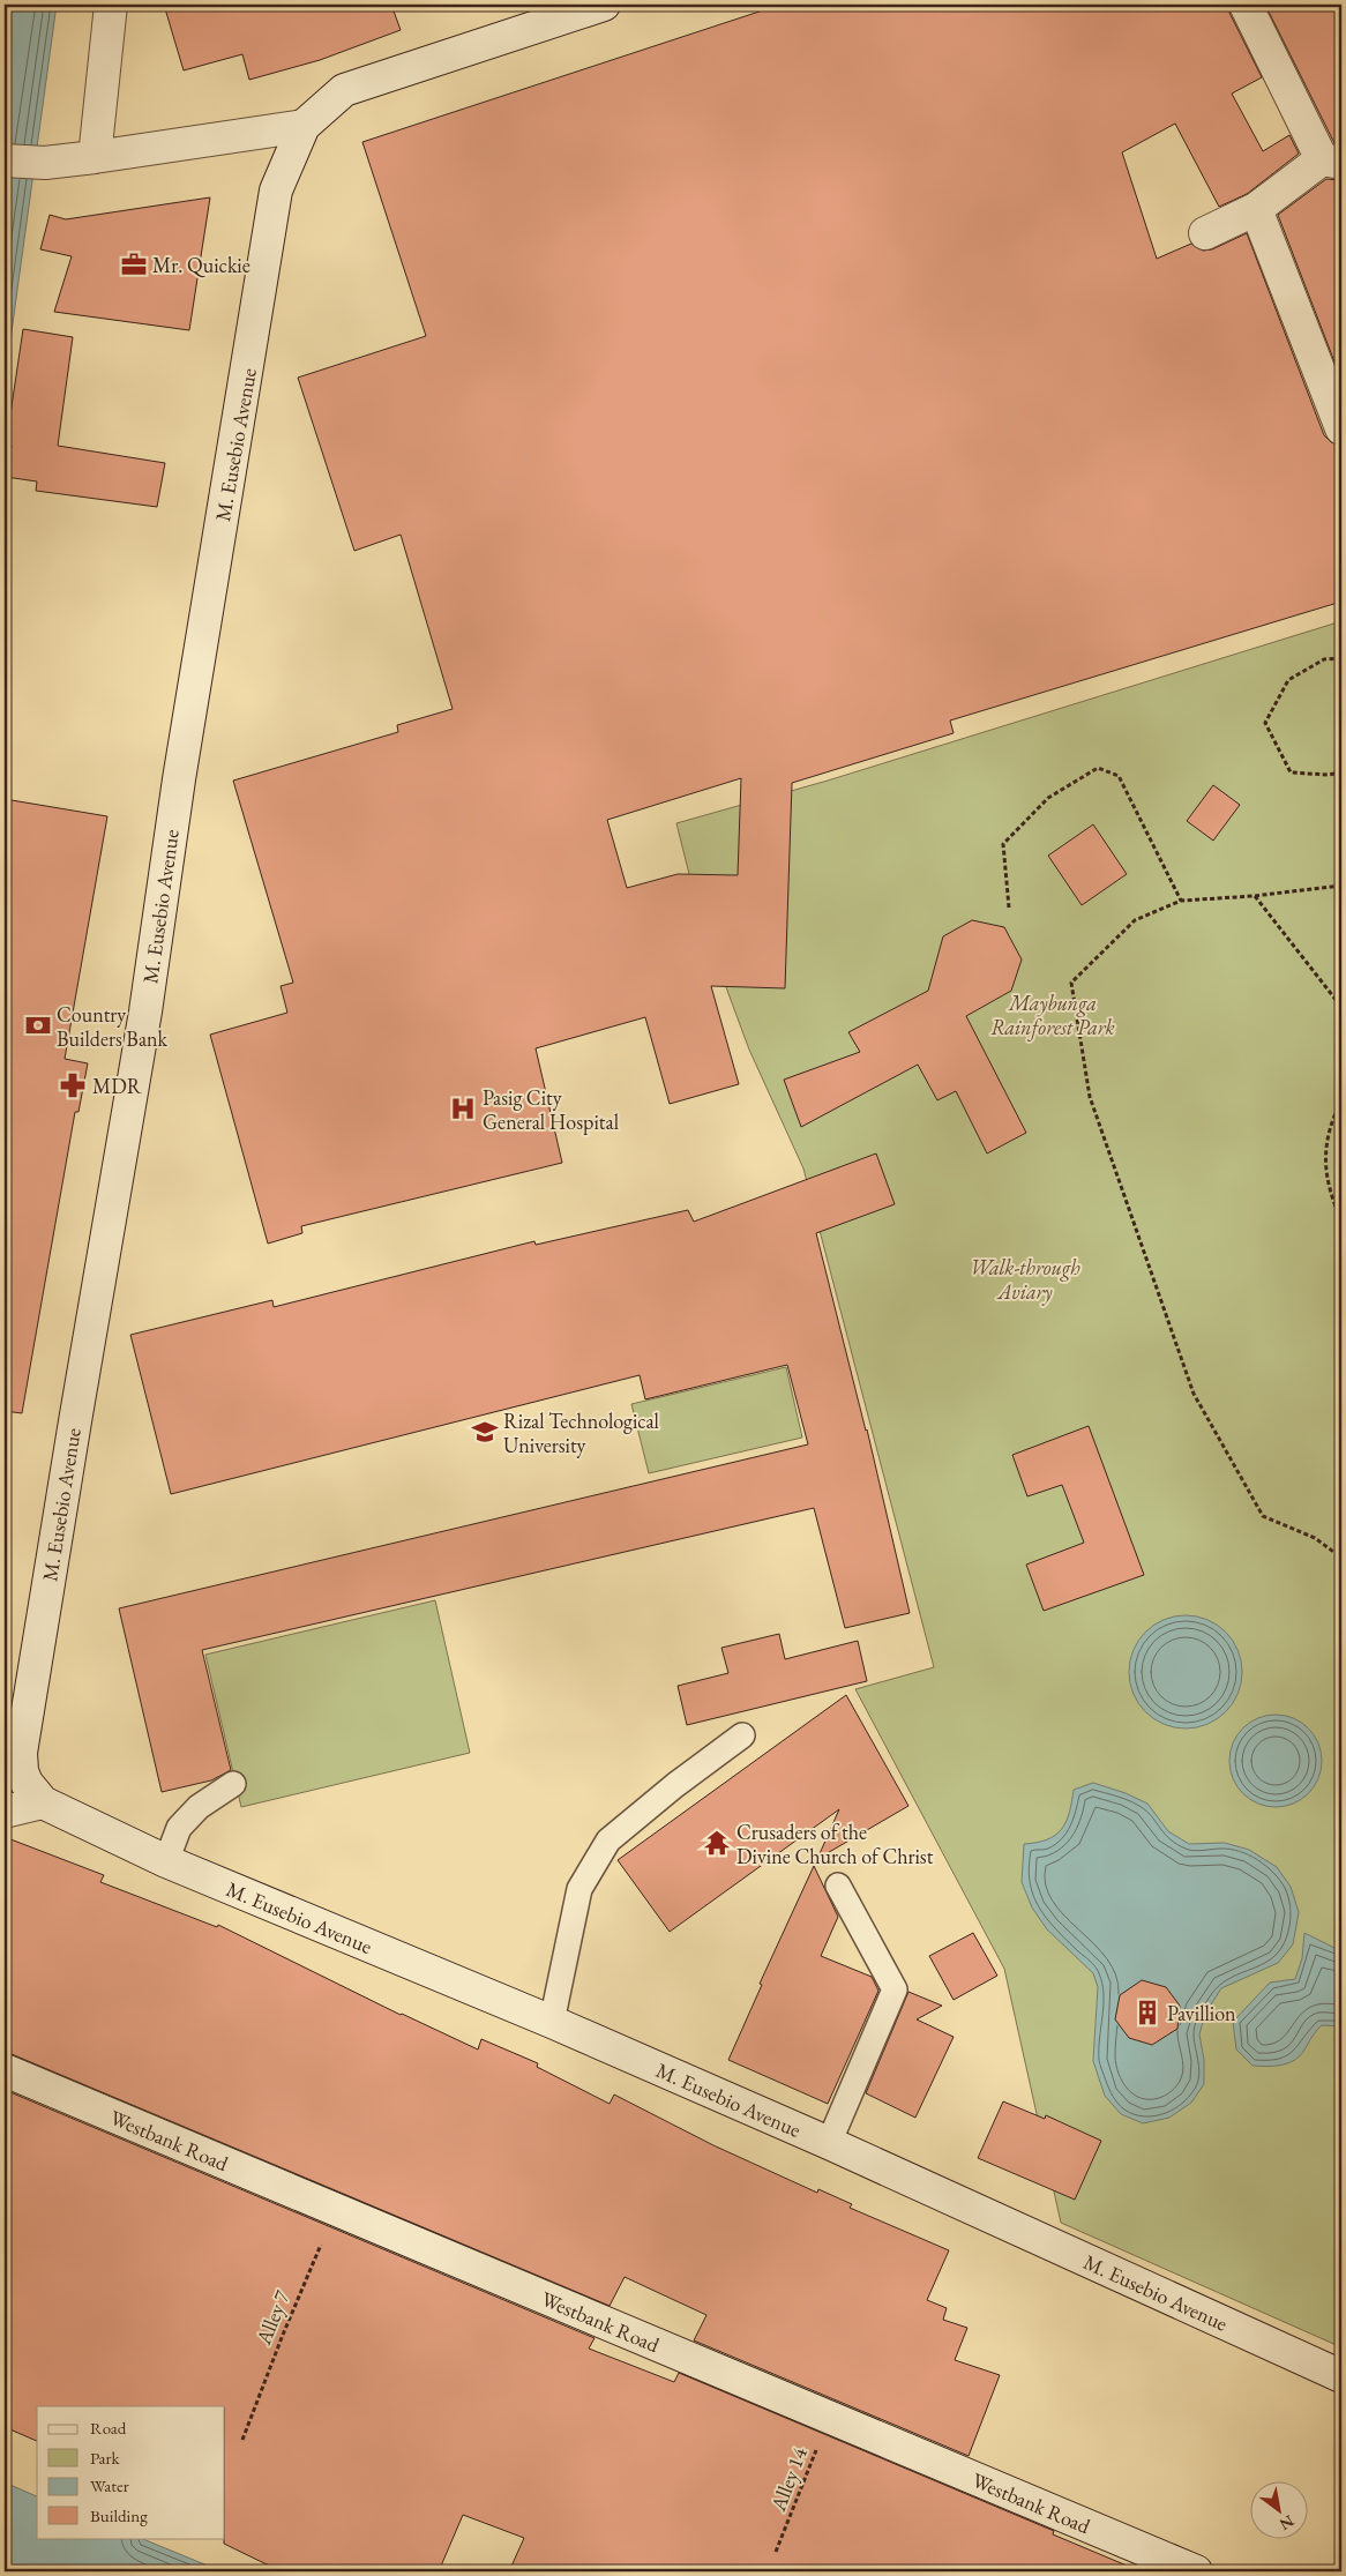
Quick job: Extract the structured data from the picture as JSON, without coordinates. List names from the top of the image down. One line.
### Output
{"streets":{"street":["M. Eusebio Avenue","Westbank Road"],"path":["Alley 7","Alley 14"]},"crossings":[["Westbank Road","Alley 7"],["Westbank Road","Alley 14"]],"parks":["Maybunga Rainforest Park","Walk-through Aviary"],"places":{"office":["Mr. Quickie"],"bank":["Country Builders Bank"],"pharmacy":["MDR"],"hospital":["Pasig City General Hospital"],"school or university":["Rizal Technological University"],"temple":["Crusaders of the Divine Church of Christ"],"building":["Pavillion"]},"legend":["Road","Park","Water","Building"],"north":"bottom right"}
